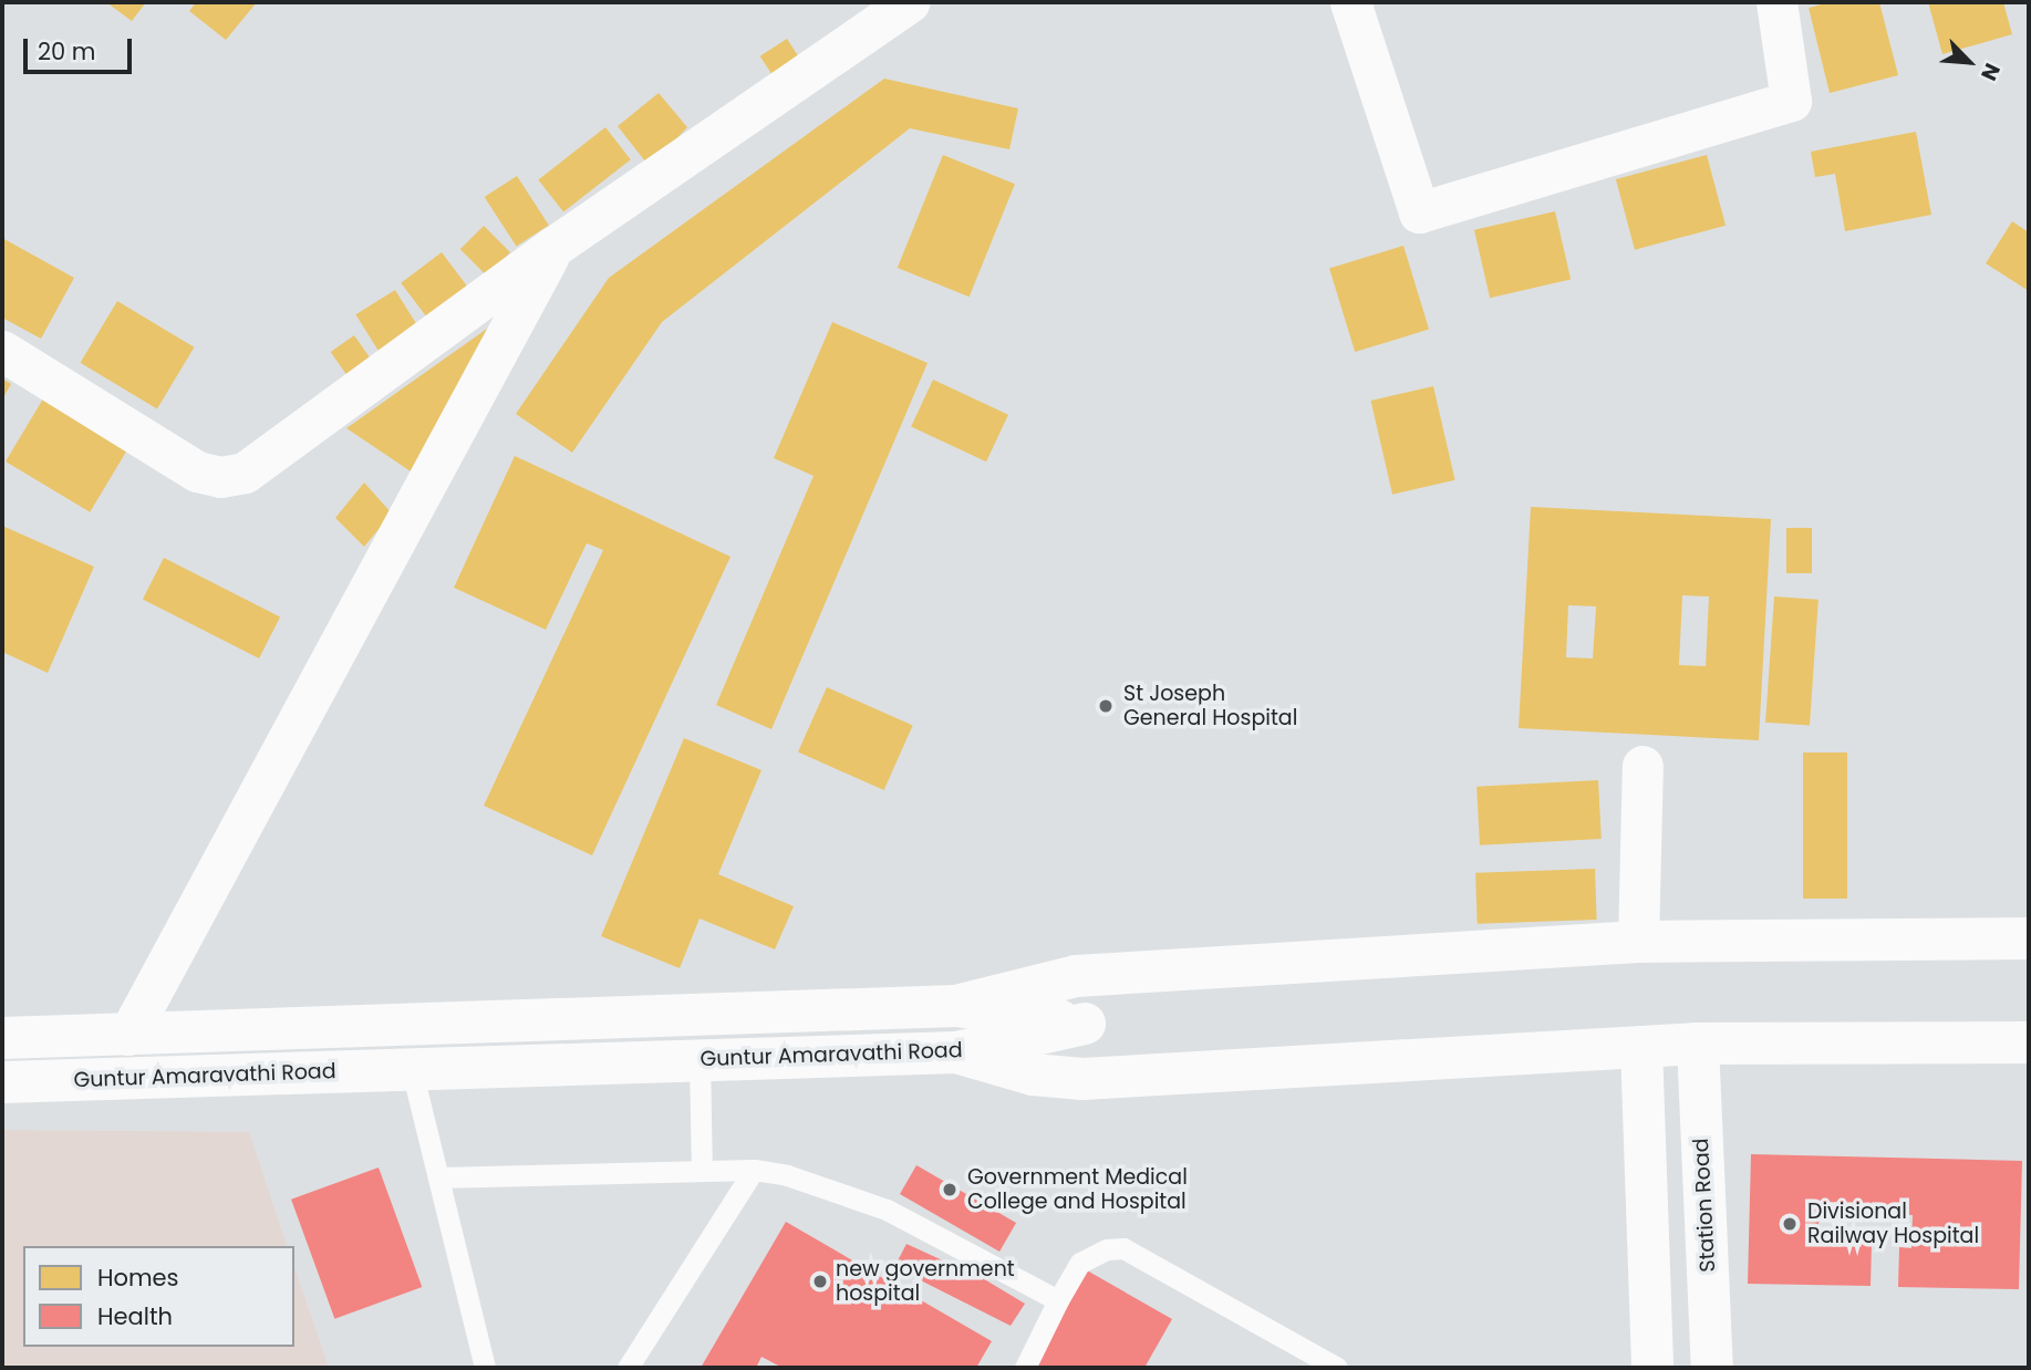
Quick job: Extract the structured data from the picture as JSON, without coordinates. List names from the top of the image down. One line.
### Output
{"streets":{"street":["Guntur Amaravathi Road","Station Road"]},"places":["St Joseph General Hospital","Government Medical College and Hospital","Divisional Railway Hospital","new government hospital"],"legend":["Homes","Health"],"scale_bar":"20 m","north":"bottom right"}
